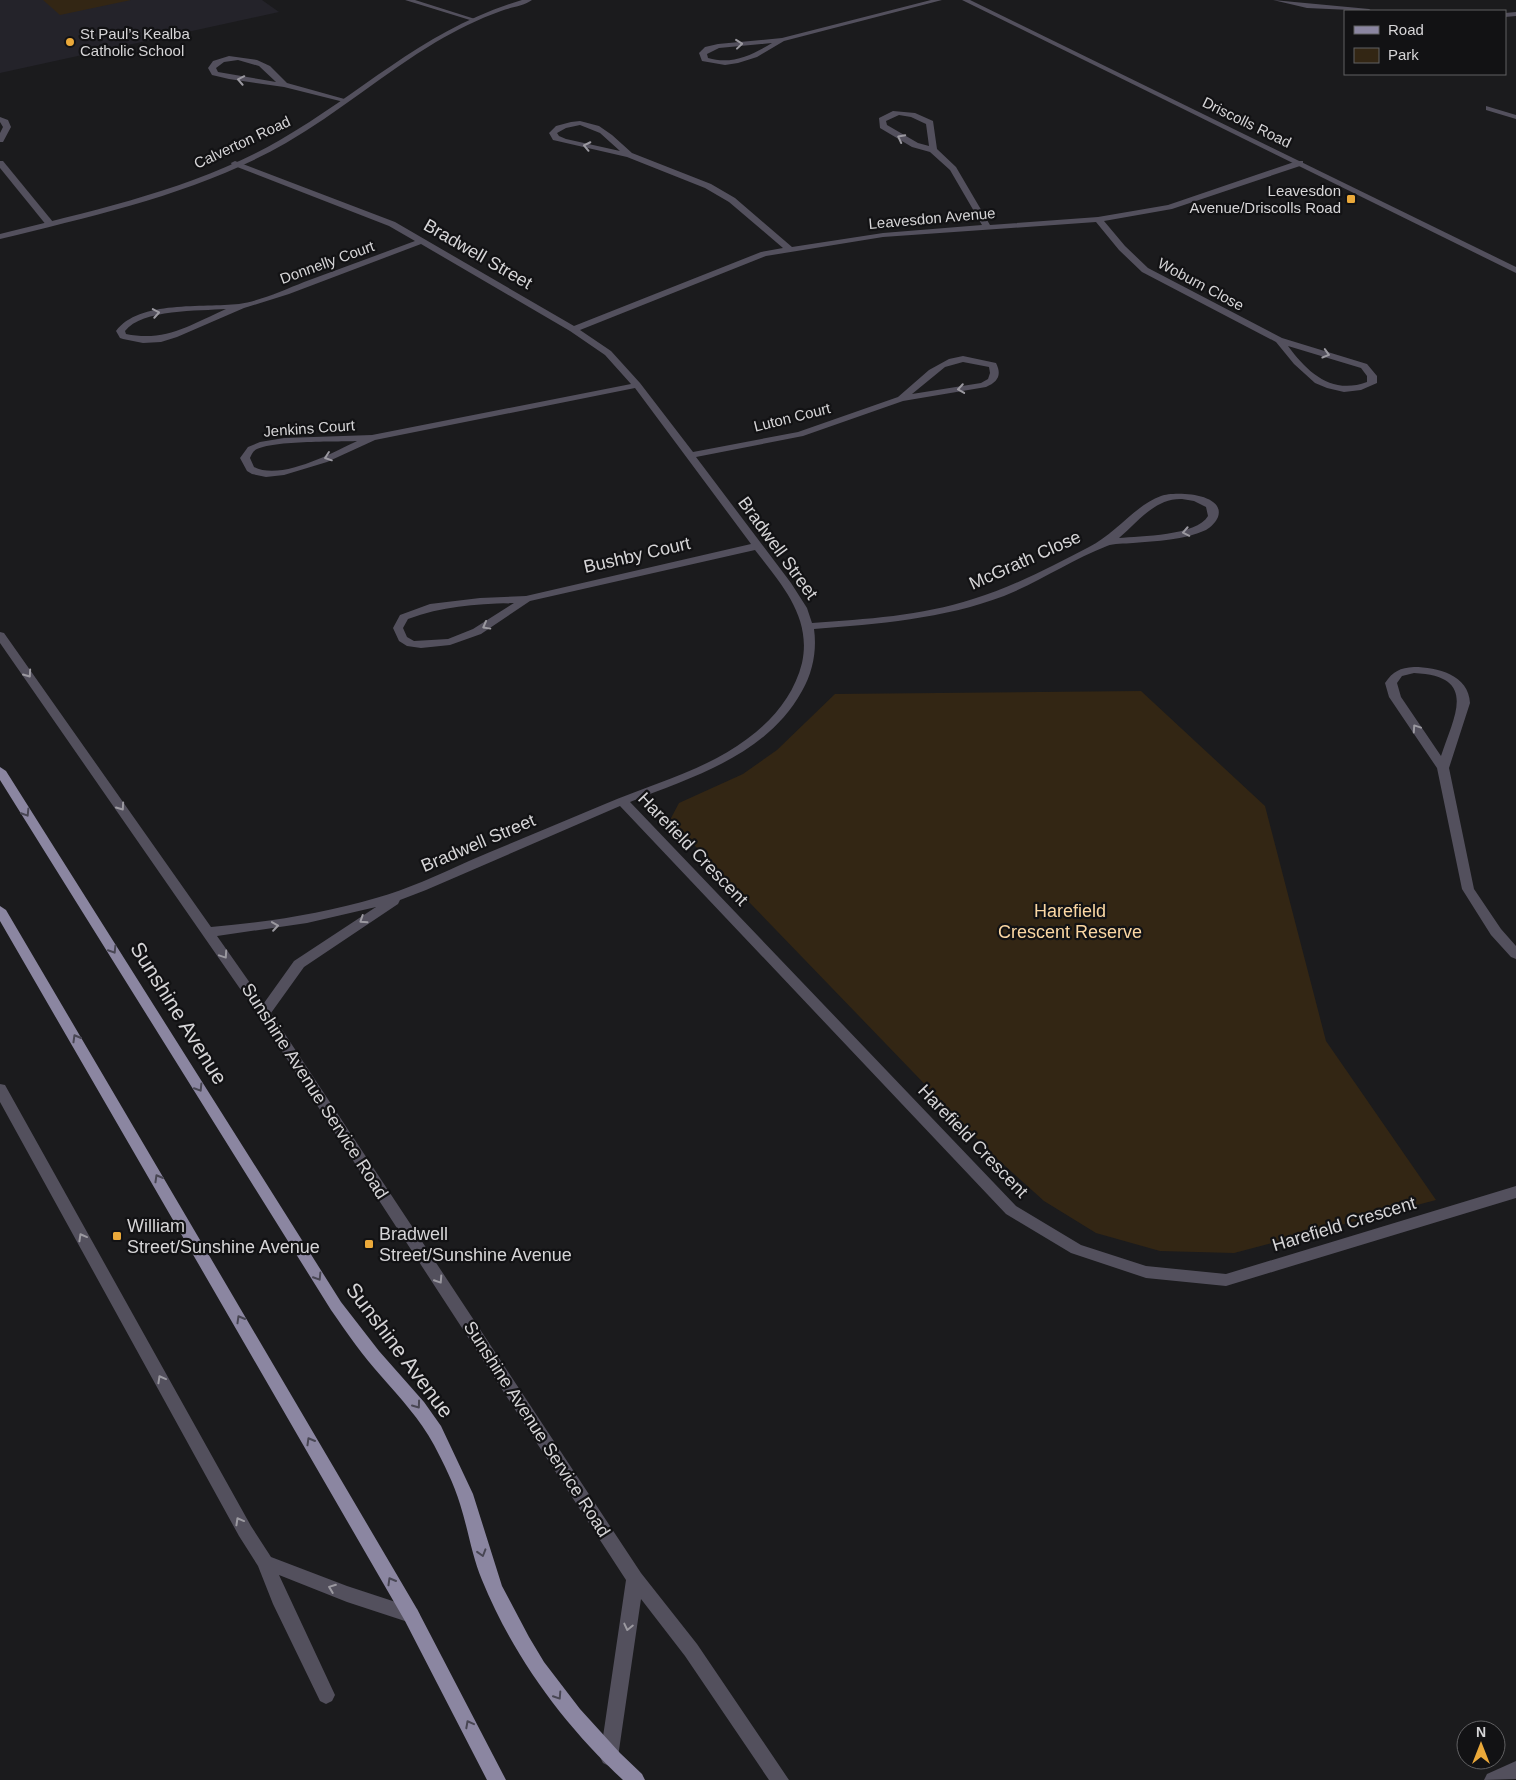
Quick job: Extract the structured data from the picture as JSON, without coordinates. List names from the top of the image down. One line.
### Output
{"streets":{"main road":["Sunshine Avenue"],"street":["Driscolls Road","Calverton Road","Leavesdon Avenue","Bradwell Street","Donnelly Court","Woburn Close","Luton Court","Jenkins Court","Bushby Court","McGrath Close","Harefield Crescent","Sunshine Avenue Service Road"]},"crossings":[["Driscolls Road","Leavesdon Avenue"],["Calverton Road","Bradwell Street"],["Leavesdon Avenue","Bradwell Street"],["Leavesdon Avenue","Woburn Close"],["Bradwell Street","Donnelly Court"],["Bradwell Street","Luton Court"],["Bradwell Street","Jenkins Court"],["Bradwell Street","Bushby Court"],["Bradwell Street","McGrath Close"],["Bradwell Street","Harefield Crescent"],["Bradwell Street","Sunshine Avenue Service Road"]],"one_way":["Sunshine Avenue Service Road"],"parks":["Harefield Crescent Reserve"],"places":{"other":["St Paul’s Kealba Catholic School"],"transit":["Leavesdon Avenue/Driscolls Road","William Street/Sunshine Avenue","Bradwell Street/Sunshine Avenue"]},"legend":["Road","Park"],"north":"top"}
